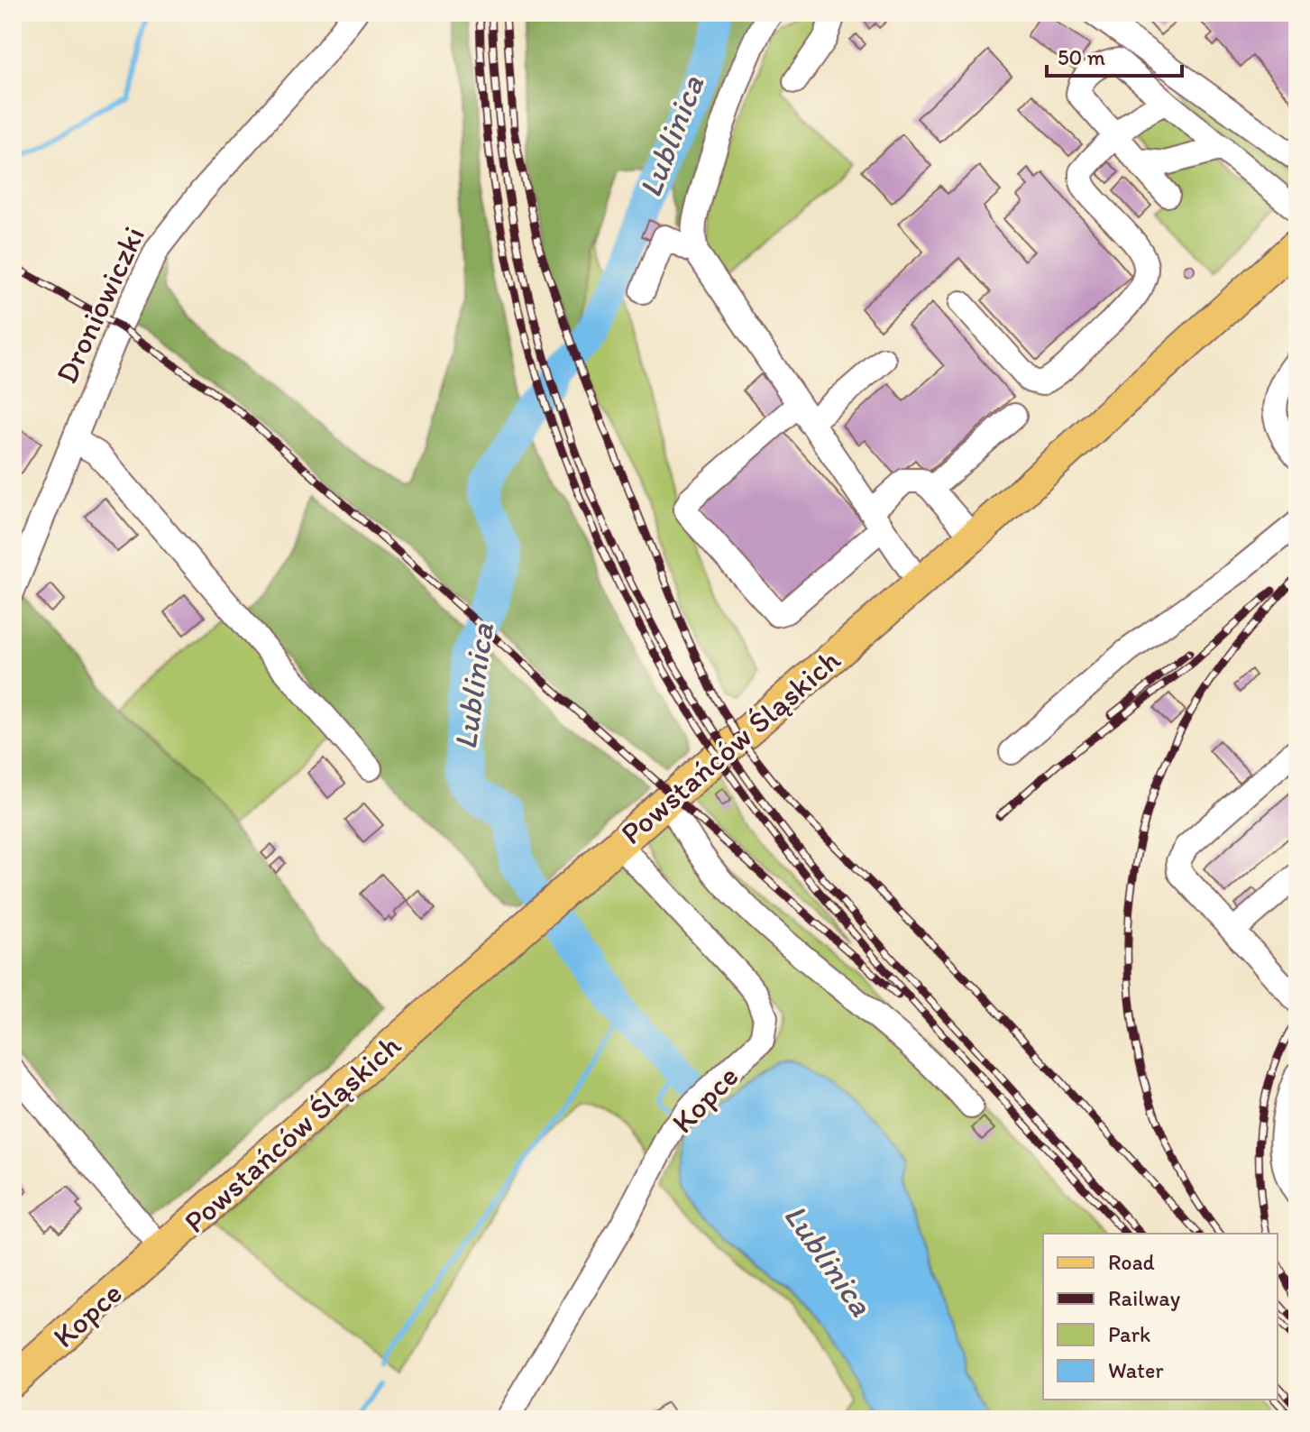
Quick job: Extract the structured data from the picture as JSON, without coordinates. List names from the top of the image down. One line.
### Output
{"streets":{"main road":["Powstańców Śląskich","Kopce"],"street":["Droniowiczki"]},"crossings":[["Powstańców Śląskich","Kopce"]],"water":["Lublinica"],"legend":["Road","Railway","Park","Water"],"scale_bar":"50 m"}
